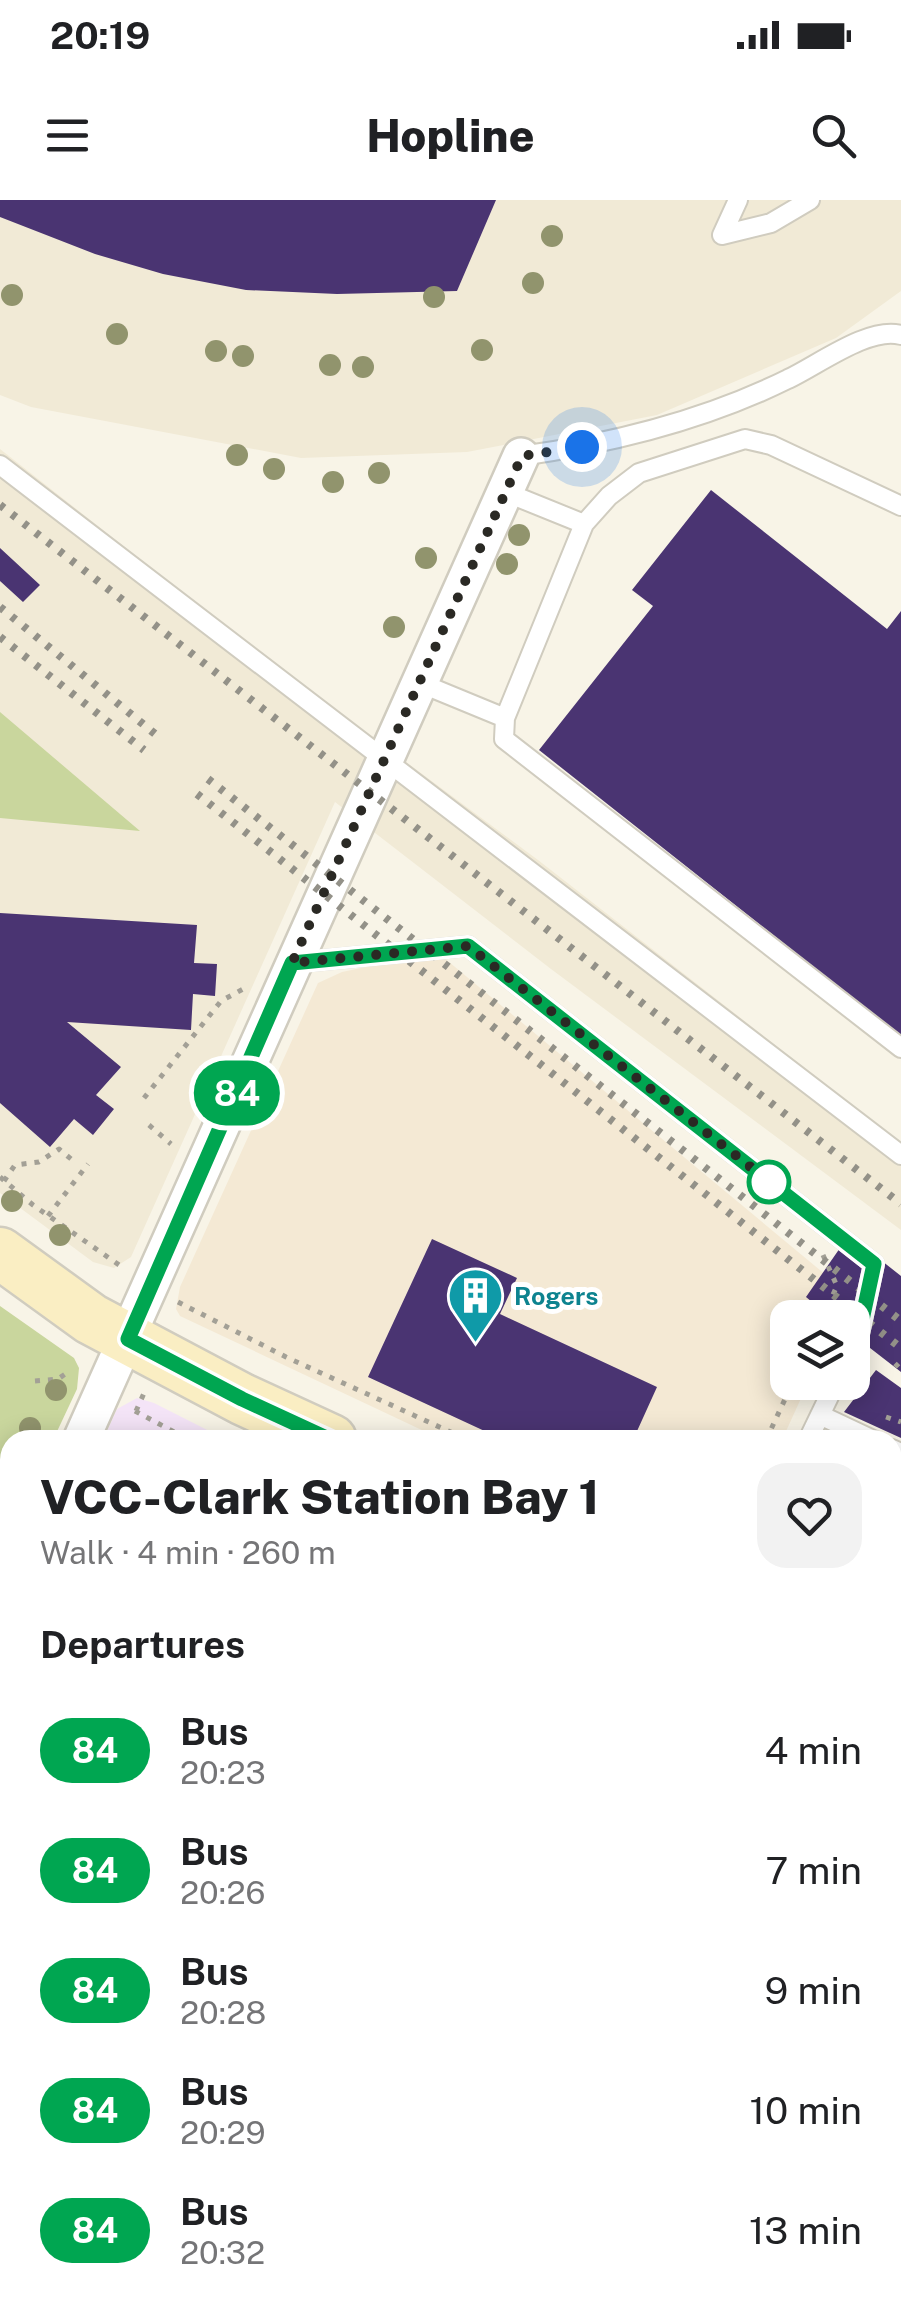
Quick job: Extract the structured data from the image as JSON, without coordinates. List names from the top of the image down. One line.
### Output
{"places":{"building":["Rogers"]},"lines":["bus line 84"],"page":{"status":"20:19","header":"Hopline","on_map":"84","heading":[["VCC-Clark Station Bay 1","Walk · 4 min · 260 m"],"Departures"],"list":[{"mark":"84","name":"Bus","note":"20:23","value":"4 min"},{"mark":"84","name":"Bus","note":"20:26","value":"7 min"},{"mark":"84","name":"Bus","note":"20:28","value":"9 min"},{"mark":"84","name":"Bus","note":"20:29","value":"10 min"},{"mark":"84","name":"Bus","note":"20:32","value":"13 min"}]}}
